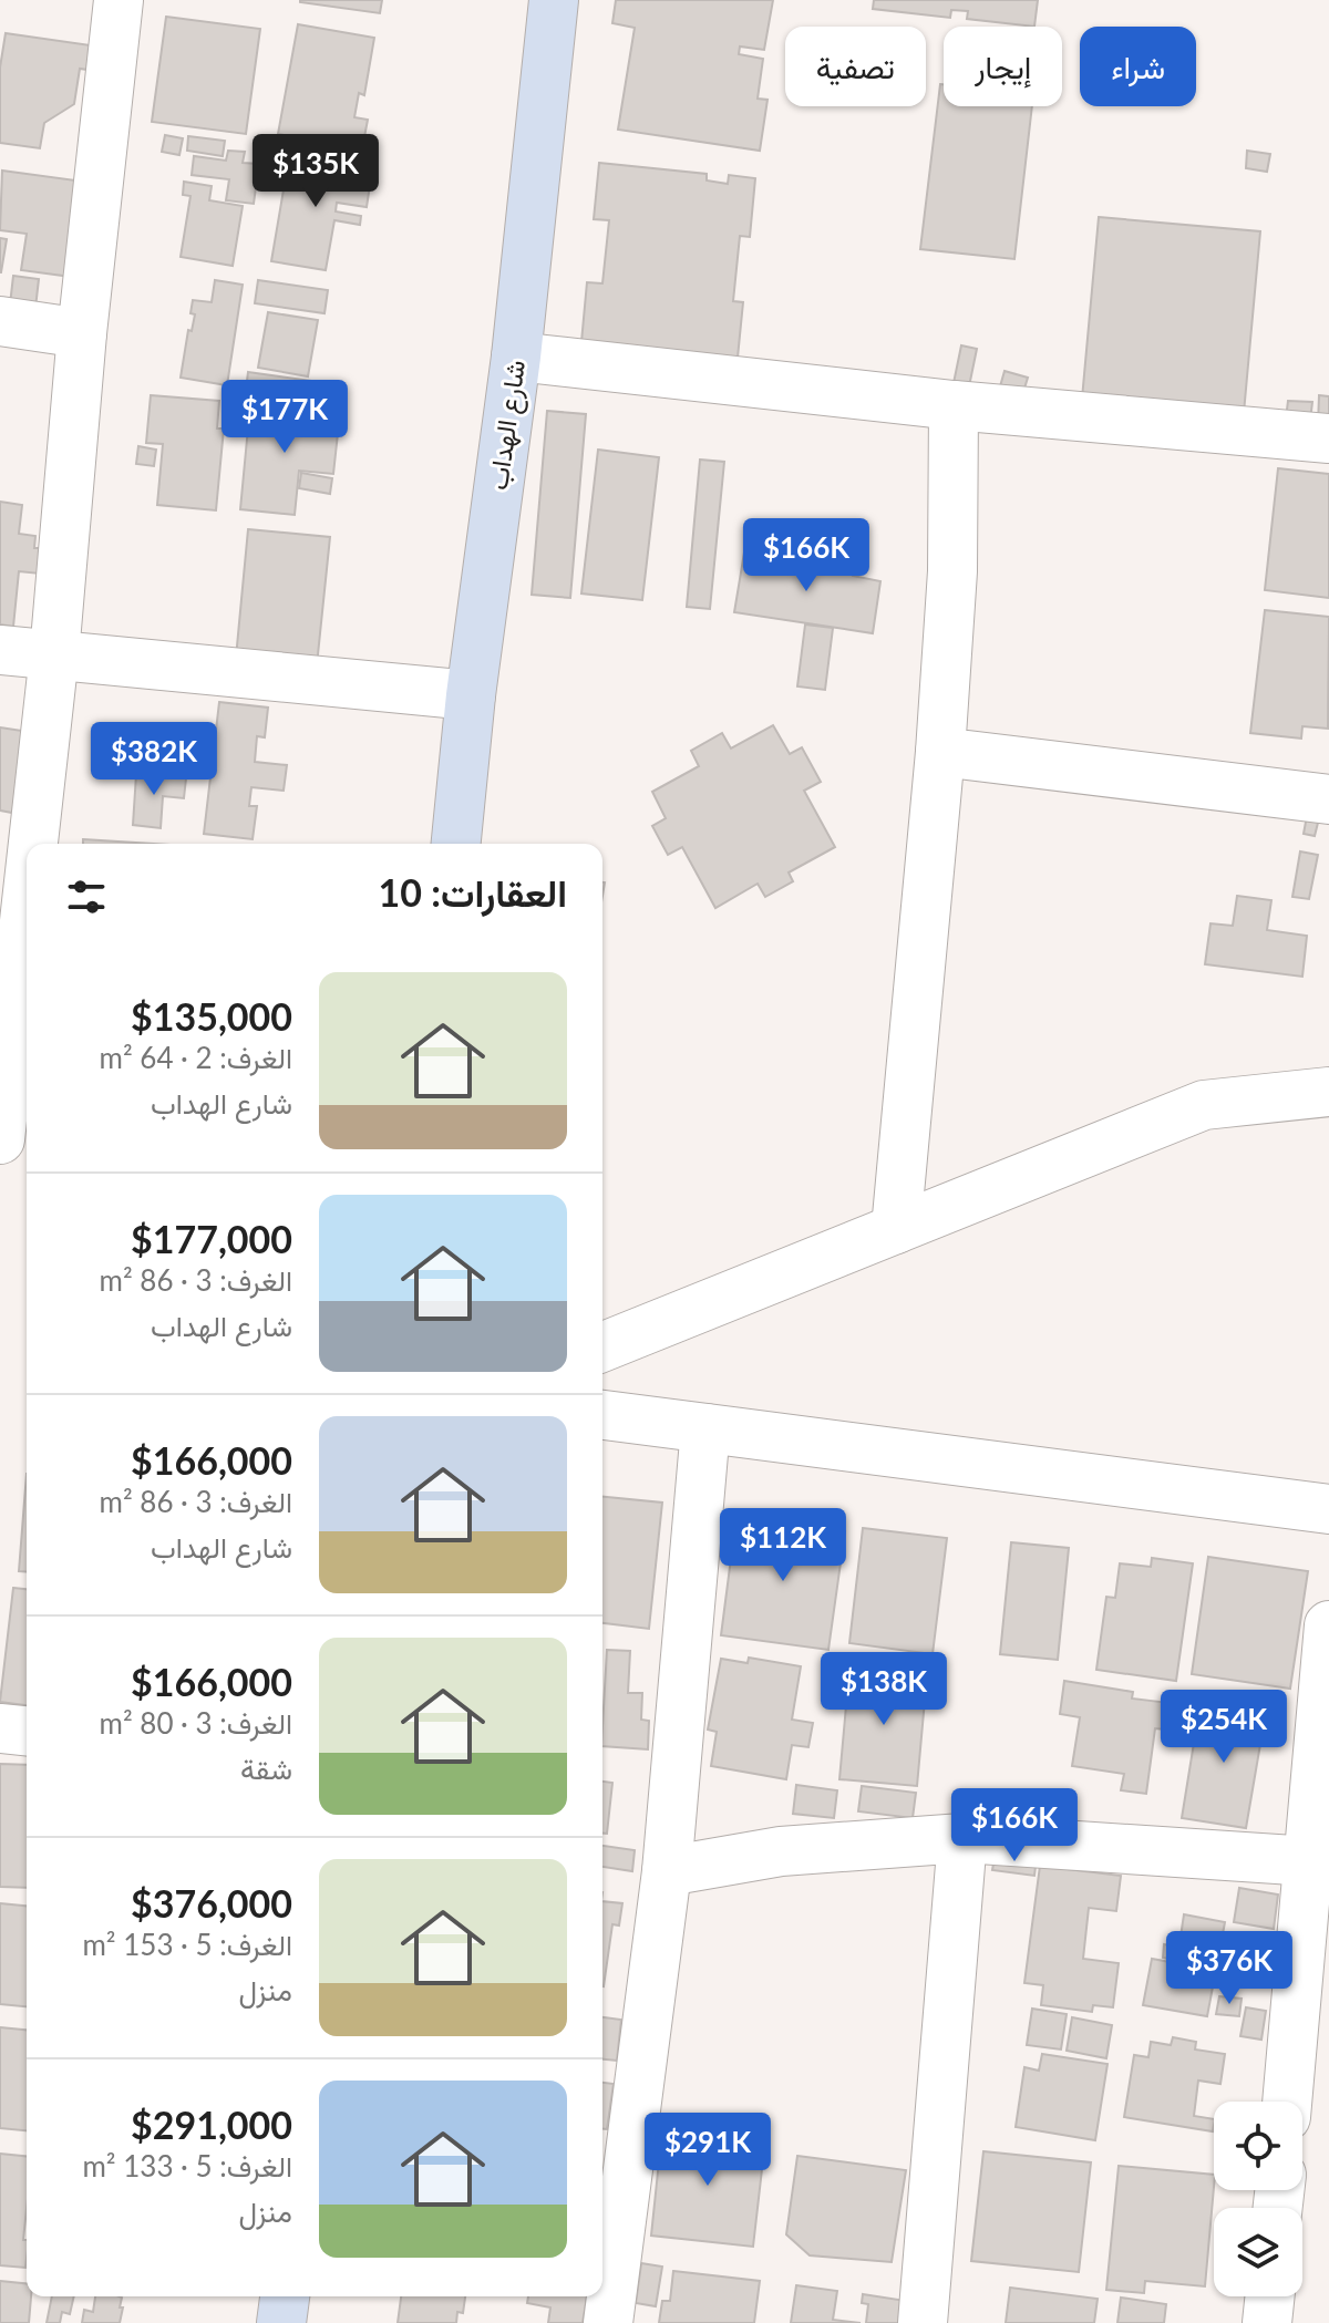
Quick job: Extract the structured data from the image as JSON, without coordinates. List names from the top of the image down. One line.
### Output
{"streets":{"street":["شارع الهداب"]},"page":{"chip":["شراء","إيجار","تصفية"],"price":["$135K","$177K","$166K","$382K","$112K","$138K","$254K","$166K","$376K","$291K"],"heading":"العقارات: 10","list":[{"name":"$135,000","note":"الغرف: 2 · 64 m² · شارع الهداب"},{"name":"$177,000","note":"الغرف: 3 · 86 m² · شارع الهداب"},{"name":"$166,000","note":"الغرف: 3 · 86 m² · شارع الهداب"},{"name":"$166,000","note":"الغرف: 3 · 80 m² · شقة"},{"name":"$376,000","note":"الغرف: 5 · 153 m² · منزل"},{"name":"$291,000","note":"الغرف: 5 · 133 m² · منزل"}]}}
